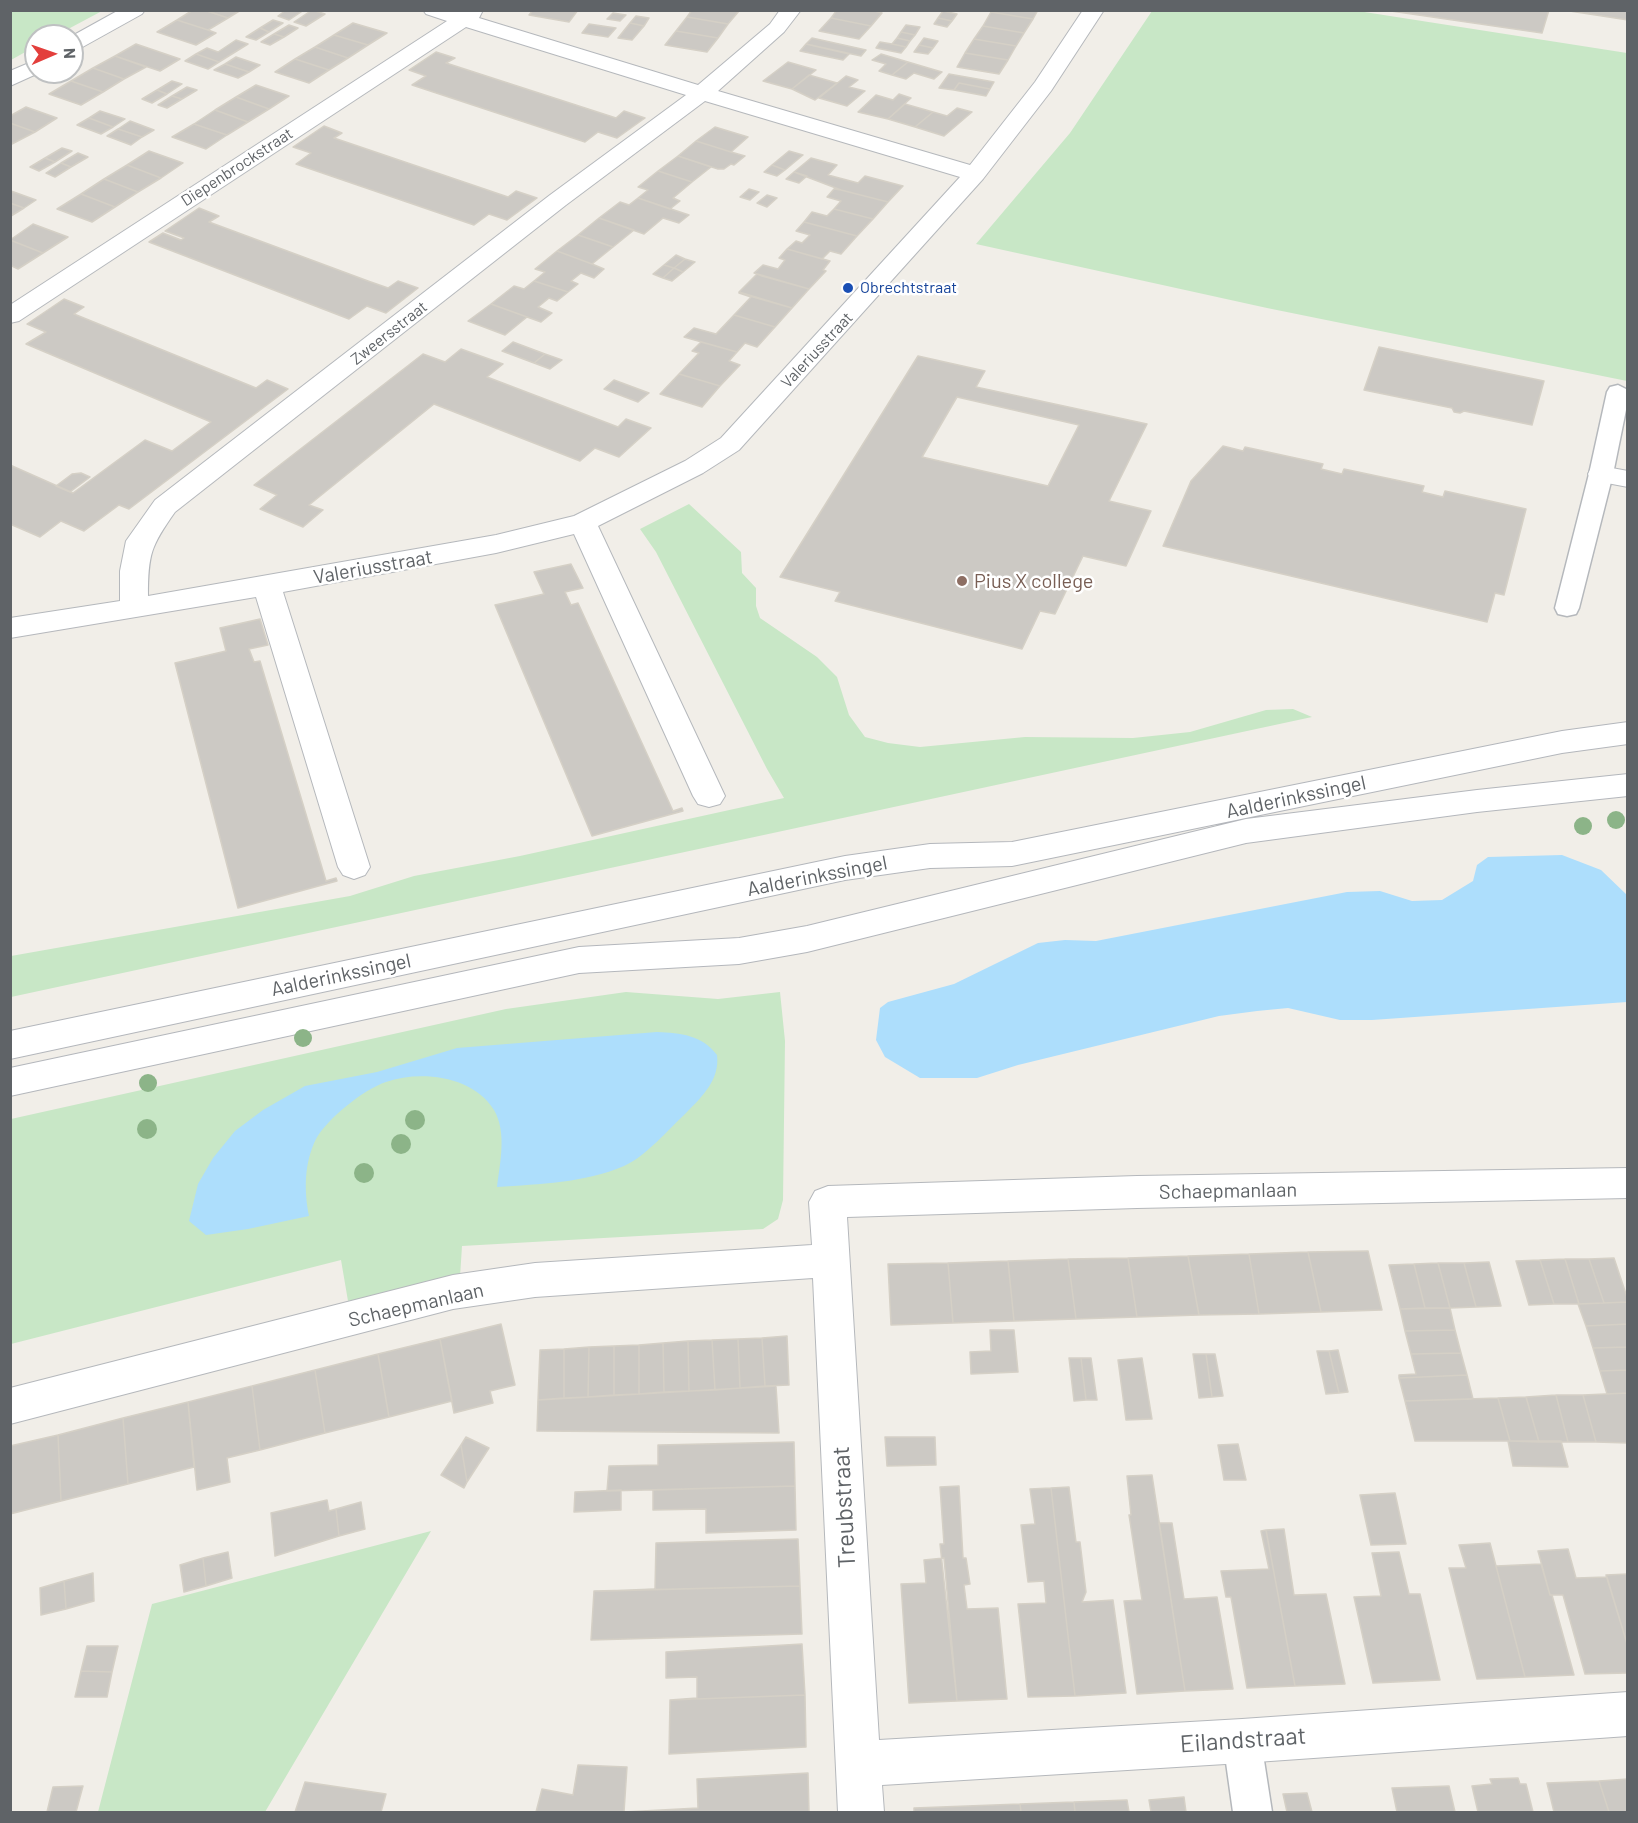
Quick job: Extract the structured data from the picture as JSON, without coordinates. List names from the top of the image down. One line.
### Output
{"streets":{"street":["Diepenbrockstraat","Zweersstraat","Valeriusstraat","Aalderinkssingel","Schaepmanlaan","Treubstraat","Eilandstraat"]},"crossings":[["Zweersstraat","Valeriusstraat"],["Schaepmanlaan","Treubstraat"],["Treubstraat","Eilandstraat"]],"places":["Obrechtstraat","Pius X college"],"north":"right"}
